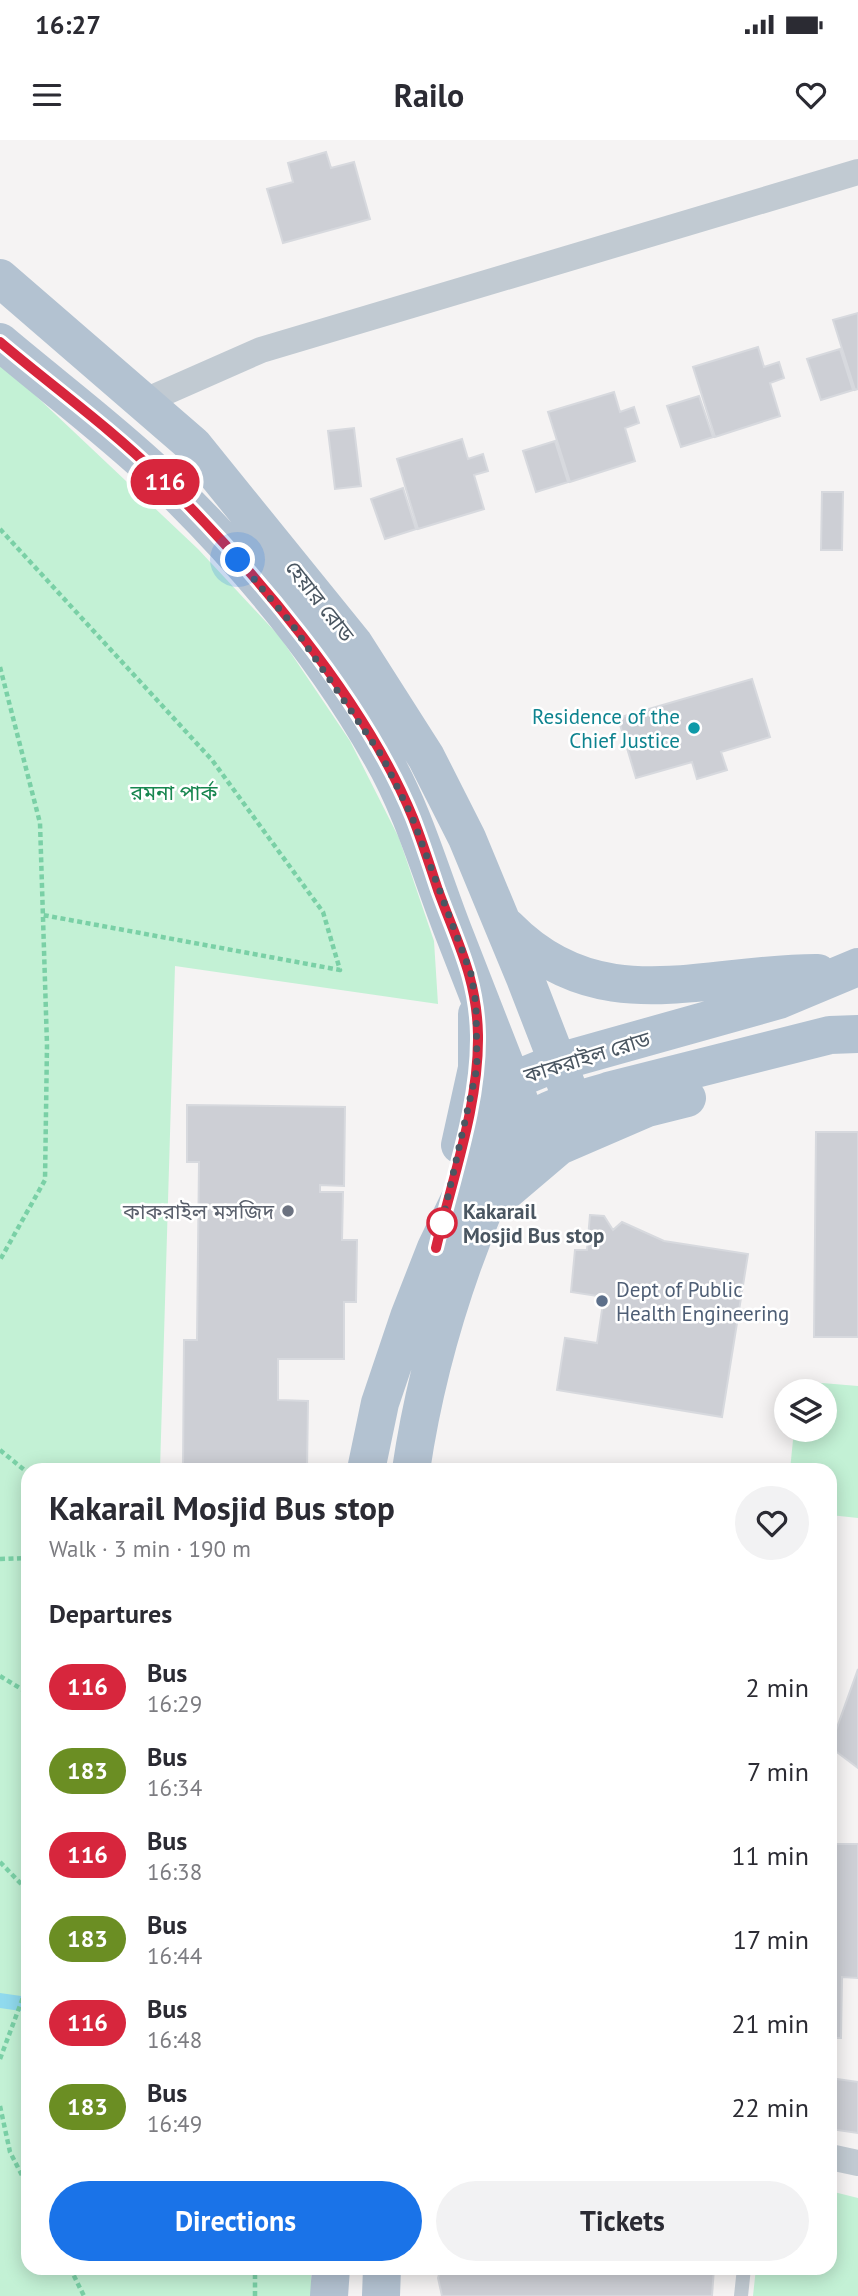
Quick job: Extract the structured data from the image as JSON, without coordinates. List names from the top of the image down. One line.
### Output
{"streets":{"main road":["হেয়ার রোড","কাকরাইল রোড"]},"crossings":[["হেয়ার রোড","কাকরাইল রোড"]],"parks":["রমনা পার্ক"],"places":["Residence of the Chief Justice","কাকরাইল মসজিদ","Kakarail Mosjid Bus stop","Dept of Public Health Engineering"],"lines":["bus line 116"],"page":{"status":"16:27","header":"Railo","on_map":"116","heading":[["Kakarail Mosjid Bus stop","Walk · 3 min · 190 m"],"Departures"],"list":[{"mark":"116","name":"Bus","note":"16:29","value":"2 min"},{"mark":"183","name":"Bus","note":"16:34","value":"7 min"},{"mark":"116","name":"Bus","note":"16:38","value":"11 min"},{"mark":"183","name":"Bus","note":"16:44","value":"17 min"},{"mark":"116","name":"Bus","note":"16:48","value":"21 min"},{"mark":"183","name":"Bus","note":"16:49","value":"22 min"}],"buttons":["Directions","Tickets"]}}
